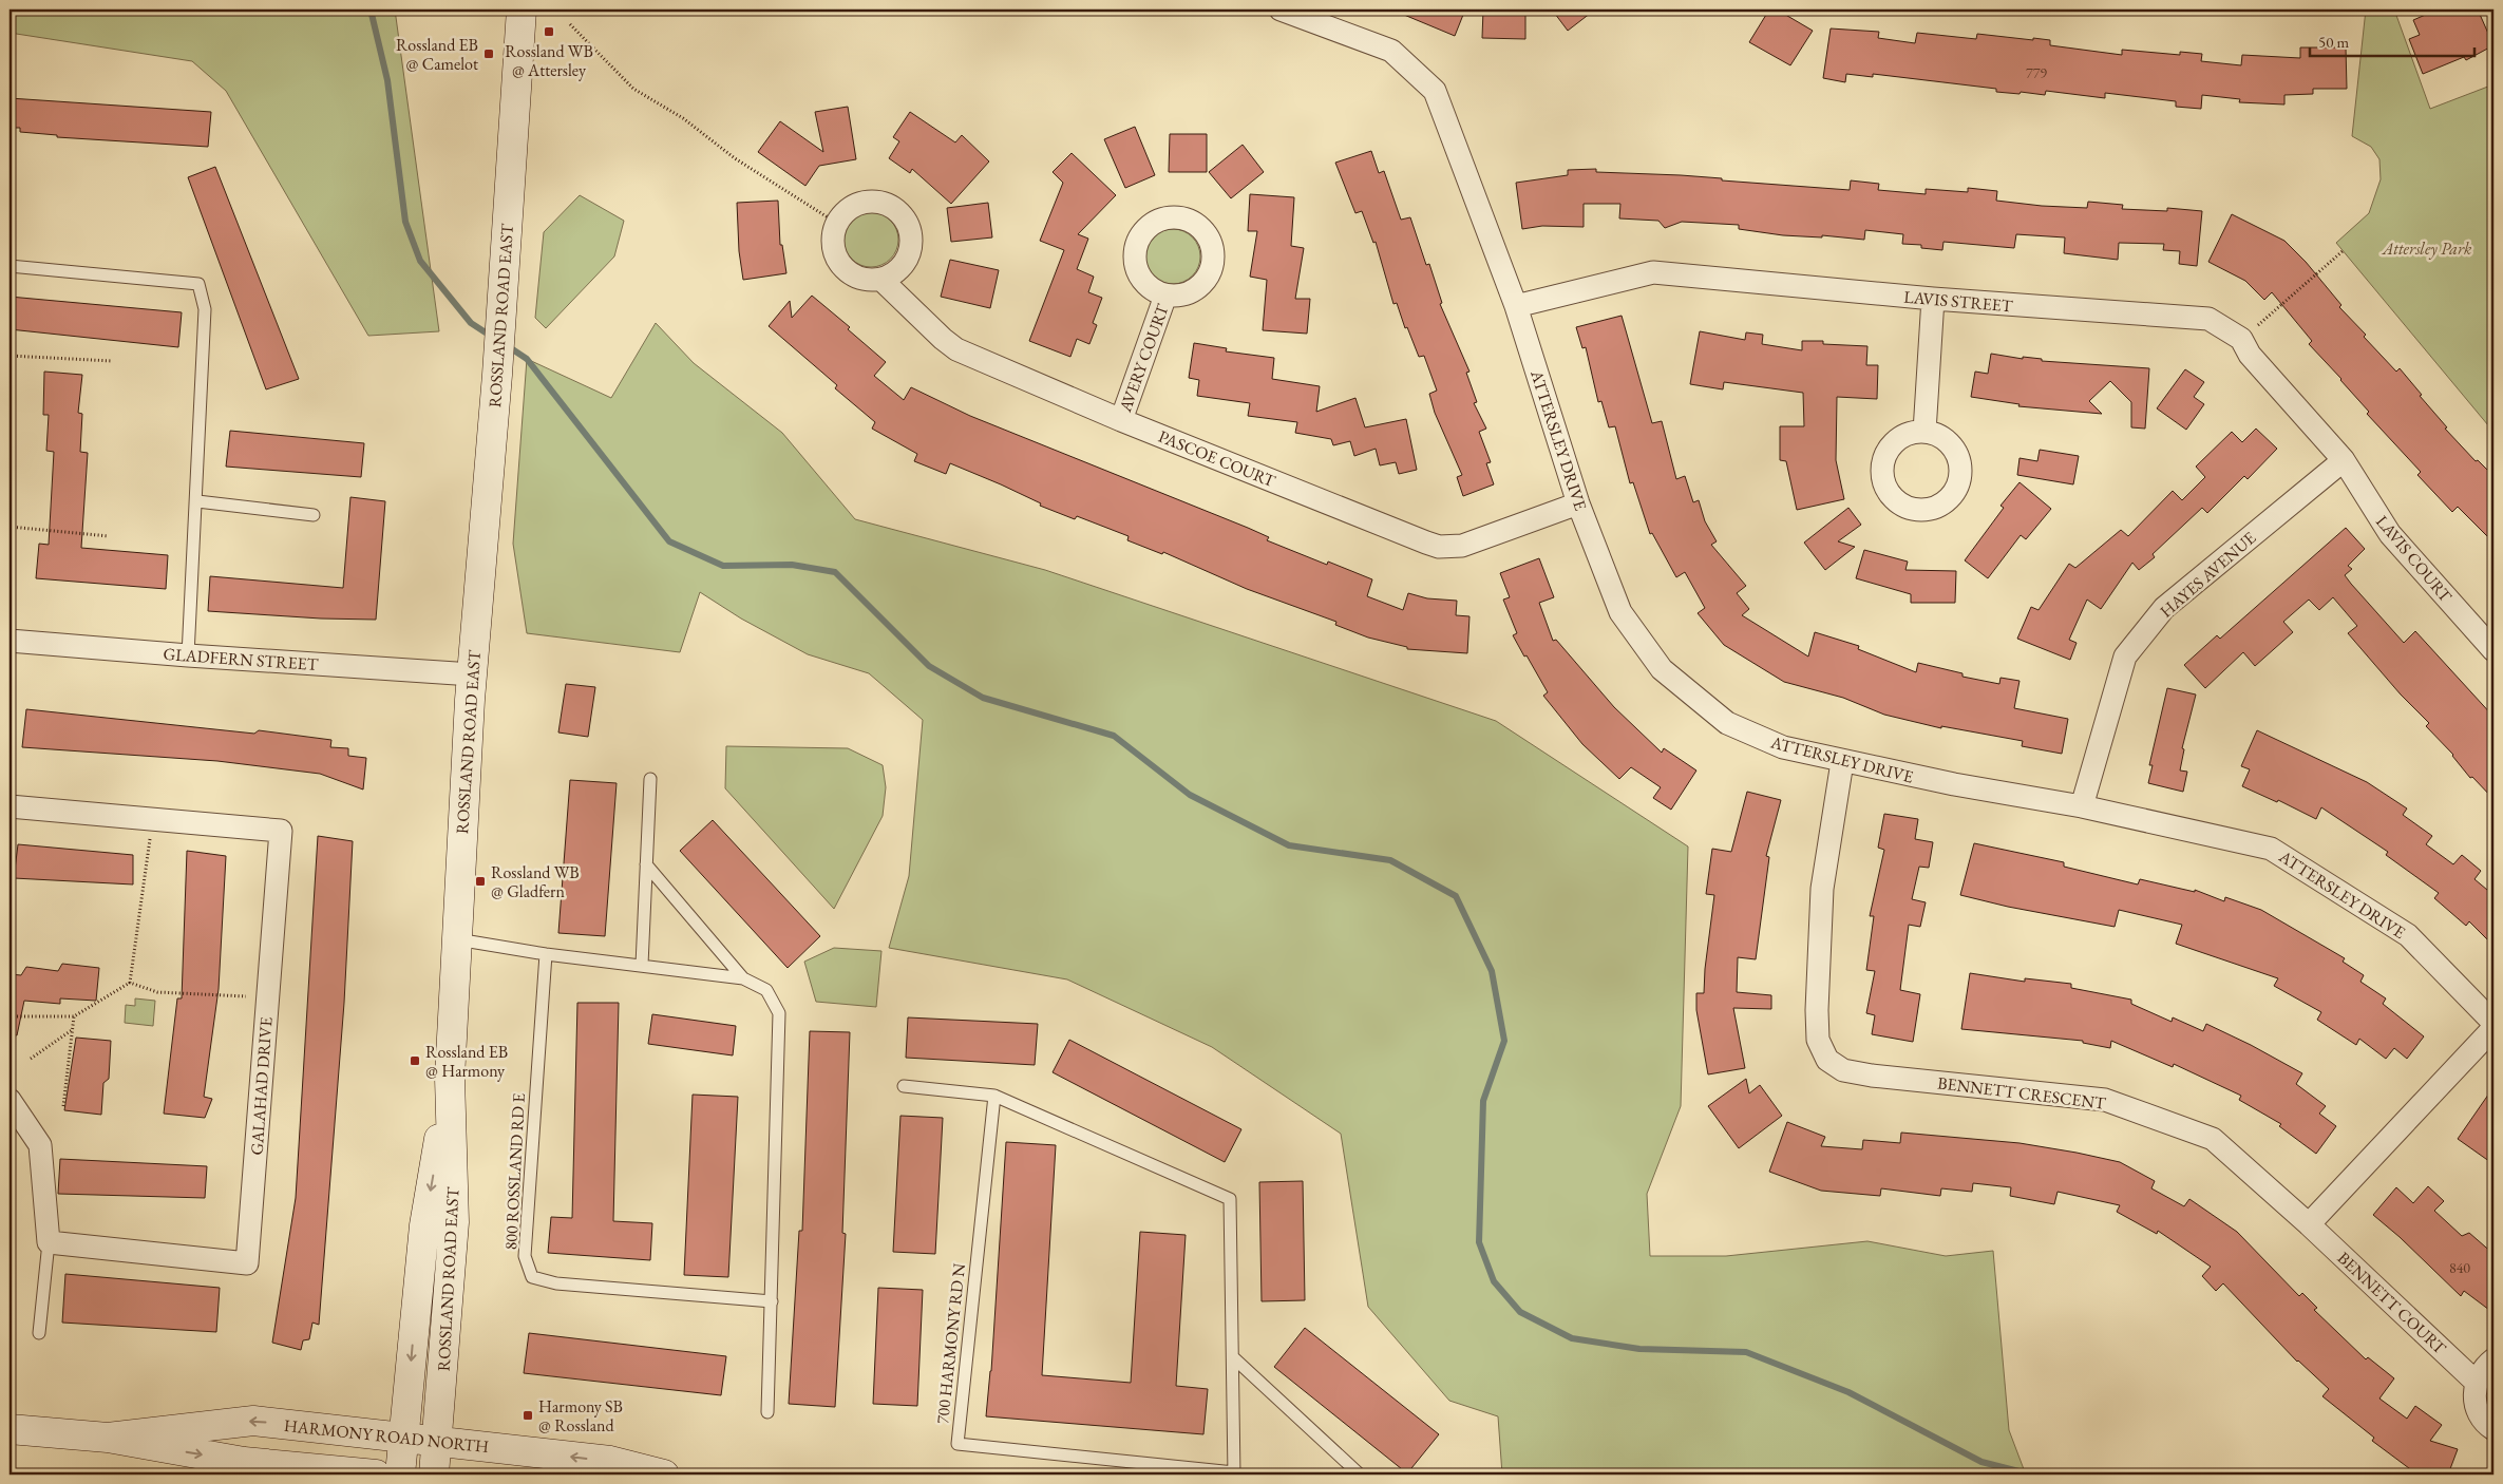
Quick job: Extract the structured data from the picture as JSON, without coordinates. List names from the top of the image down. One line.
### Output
{"streets":{"main road":["ROSSLAND ROAD EAST","HARMONY ROAD NORTH"],"street":["LAVIS STREET","AVERY COURT","ATTERSLEY DRIVE","PASCOE COURT","LAVIS COURT","HAYES AVENUE","GLADFERN STREET","GALAHAD DRIVE","BENNETT CRESCENT","BENNETT COURT"],"lane":["800 ROSSLAND RD E","700 HARMONY RD N"]},"crossings":[["LAVIS STREET","ATTERSLEY DRIVE"],["LAVIS STREET","LAVIS COURT"],["LAVIS STREET","HAYES AVENUE"],["ROSSLAND ROAD EAST","GLADFERN STREET"],["ROSSLAND ROAD EAST","HARMONY ROAD NORTH"],["AVERY COURT","PASCOE COURT"],["ATTERSLEY DRIVE","PASCOE COURT"],["ATTERSLEY DRIVE","HAYES AVENUE"],["ATTERSLEY DRIVE","BENNETT CRESCENT"],["LAVIS COURT","HAYES AVENUE"],["BENNETT CRESCENT","BENNETT COURT"]],"parks":["Attersley Park"],"places":{"transit":["Rossland WB @ Attersley","Rossland EB @ Camelot","Rossland WB @ Gladfern","Rossland EB @ Harmony","Harmony SB @ Rossland"]},"house_numbers":["779","840"],"scale_bar":"50 m"}
